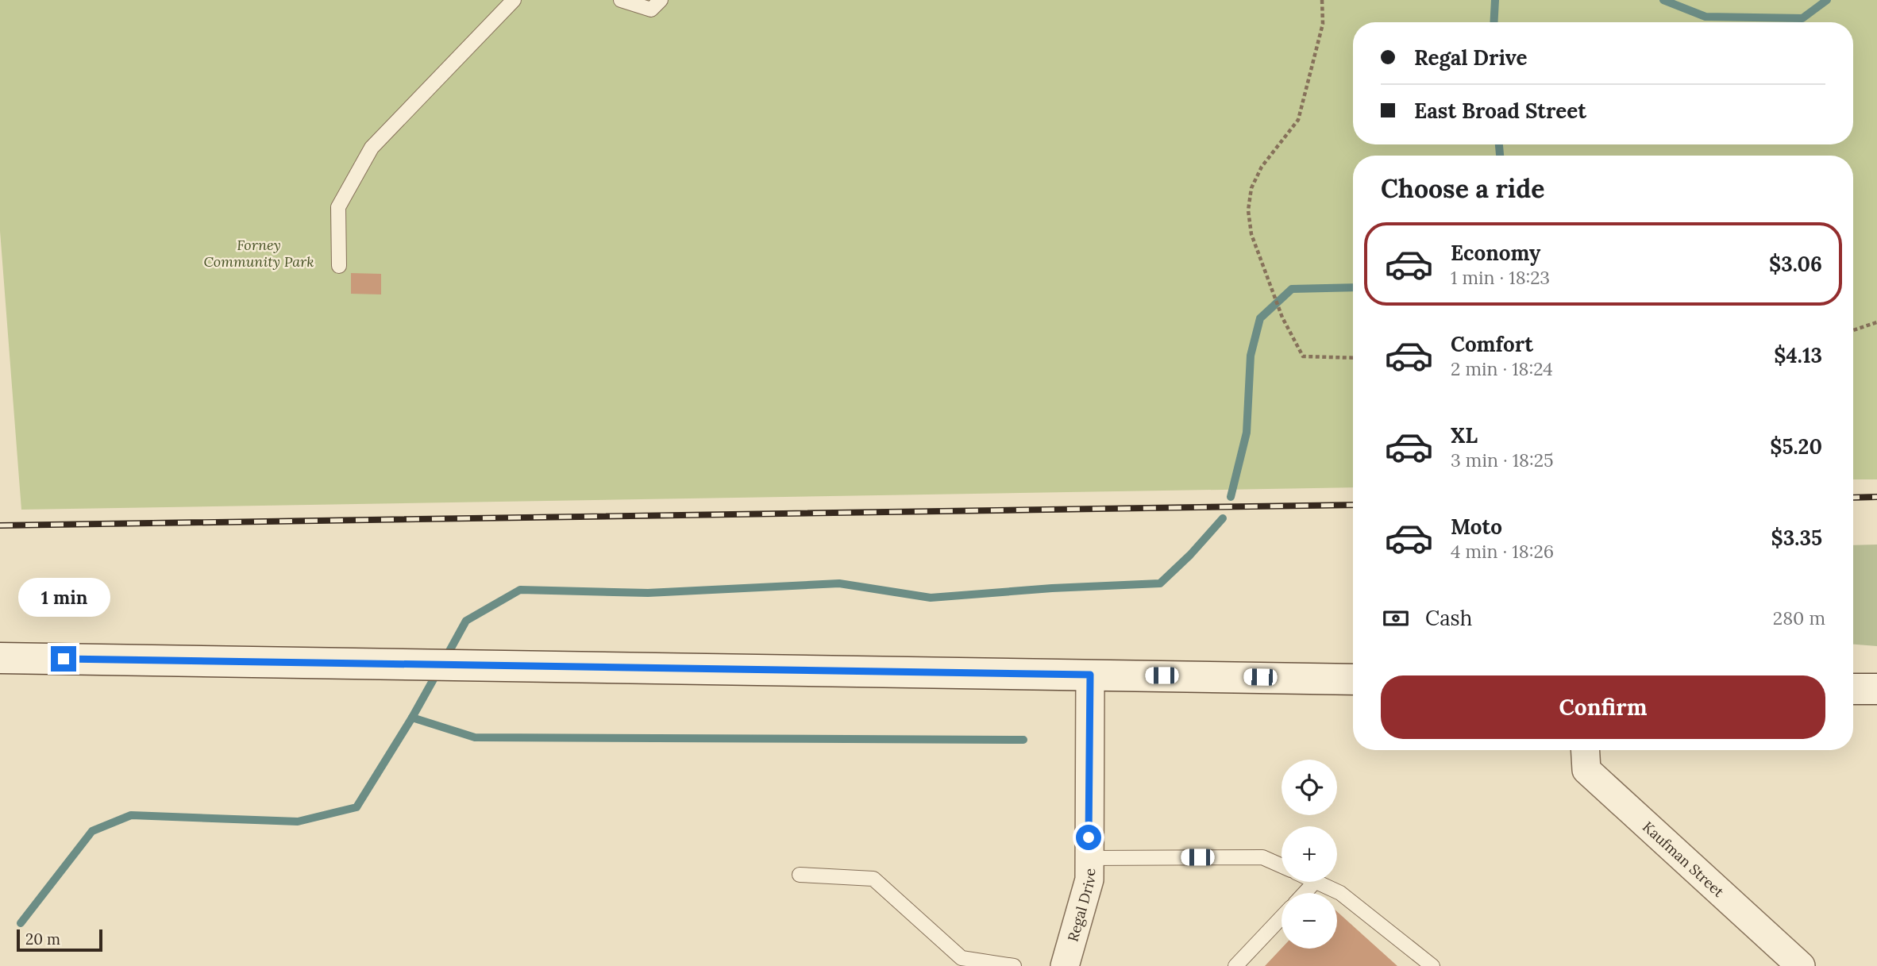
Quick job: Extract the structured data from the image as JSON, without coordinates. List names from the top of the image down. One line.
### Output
{"streets":{"street":["Kaufman Street","Regal Drive"]},"parks":["Forney Community Park"],"scale_bar":"20 m","page":{"banner":["Regal Drive","East Broad Street"],"heading":"Choose a ride","list":[{"name":"Economy","note":"1 min · 18:23","value":"$3.06"},{"name":"Comfort","note":"2 min · 18:24","value":"$4.13"},{"name":"XL","note":"3 min · 18:25","value":"$5.20"},{"name":"Moto","note":"4 min · 18:26","value":"$3.35"}],"bubble":"1 min","pay":["Cash","280 m"],"buttons":"Confirm","map_buttons":["+","−"],"scale":"20 m"}}
